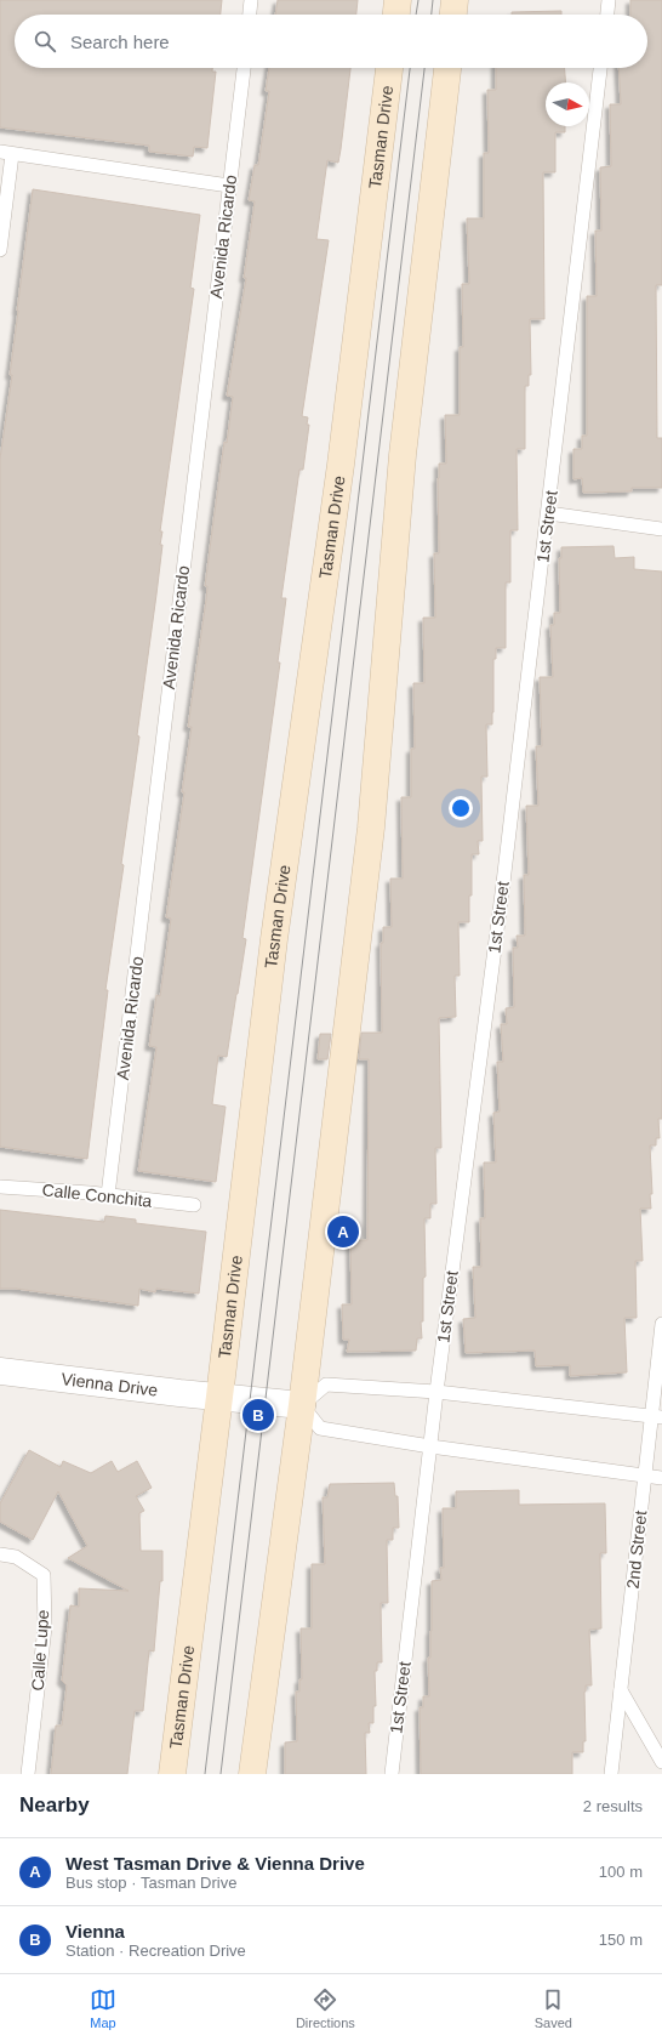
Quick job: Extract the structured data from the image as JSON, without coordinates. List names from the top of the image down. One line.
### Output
{"streets":{"street":["Tasman Drive","Vienna Drive"],"lane":["Avenida Ricardo","1st Street","Calle Conchita","2nd Street","Calle Lupe"]},"crossings":[["Tasman Drive","Vienna Drive"],["Avenida Ricardo","Calle Conchita"]],"north":"right","page":{"search":"Search here","pins":["A","B"],"heading":["Nearby","2 results"],"list":[{"mark":"A","name":"West Tasman Drive & Vienna Drive","note":"Bus stop · Tasman Drive","value":"100 m"},{"mark":"B","name":"Vienna","note":"Station · Recreation Drive","value":"150 m"}],"nav":["Map","Directions","Saved"]}}
